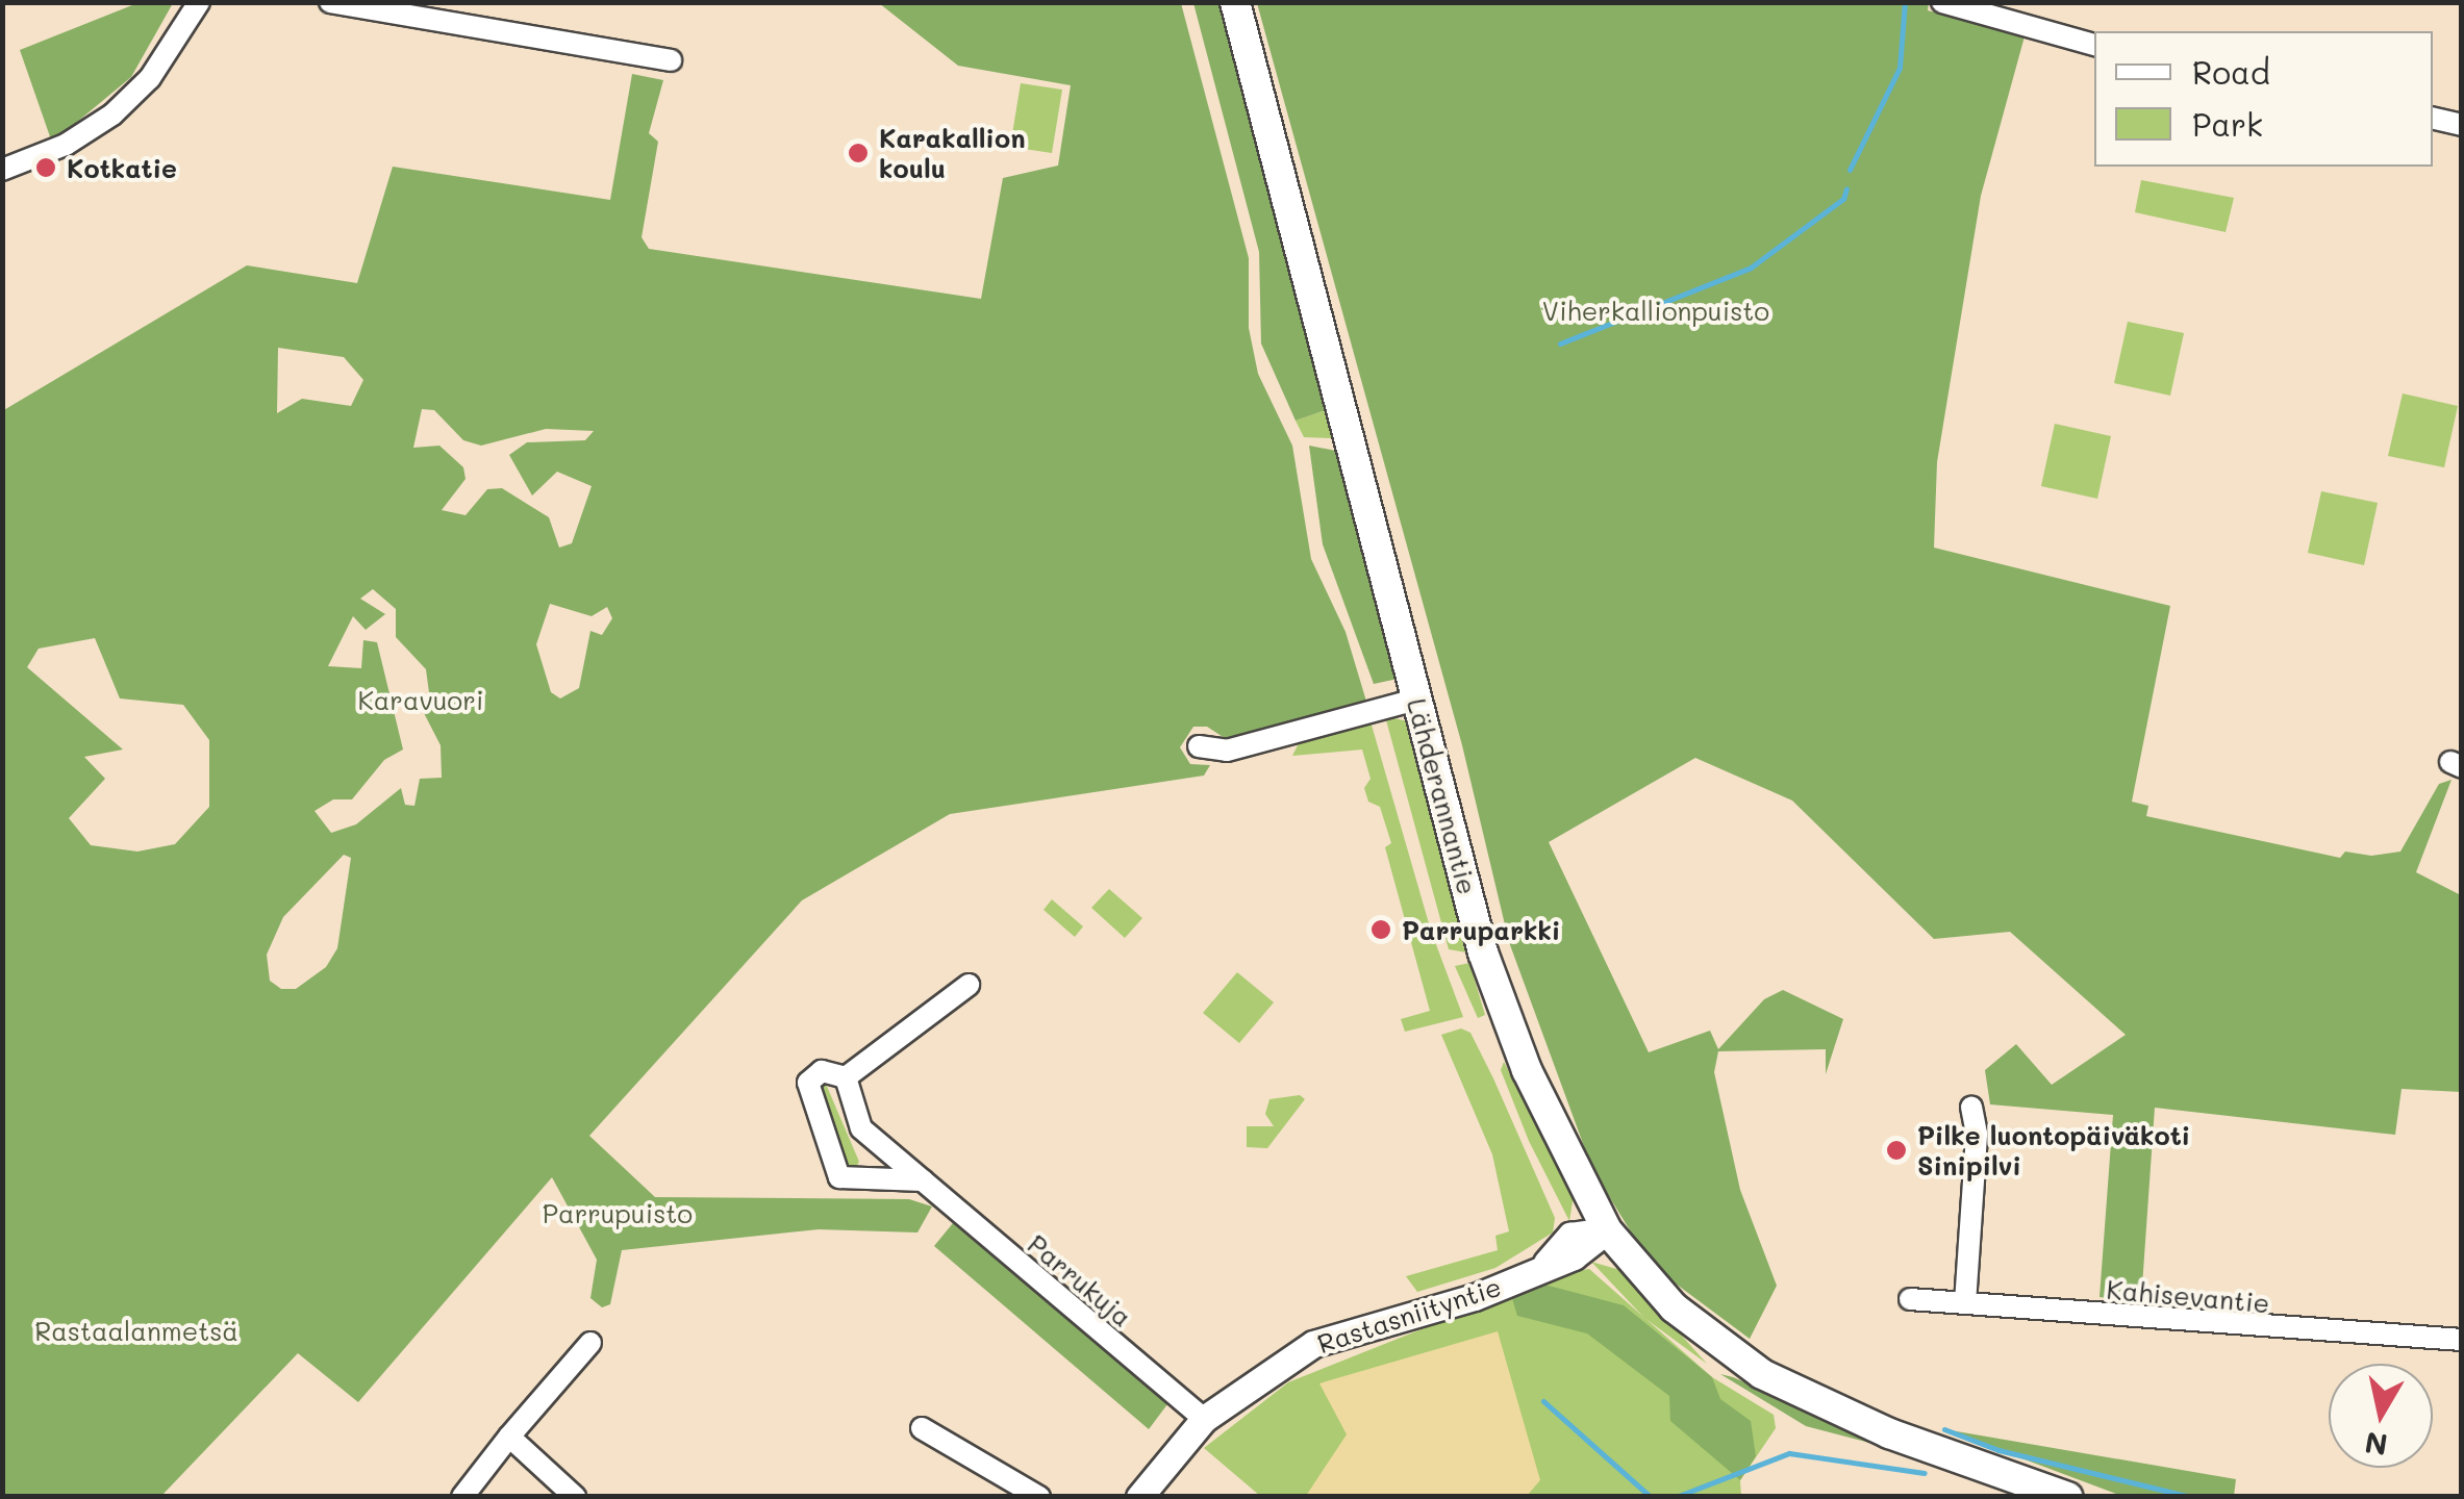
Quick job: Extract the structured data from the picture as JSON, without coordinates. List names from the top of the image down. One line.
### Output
{"streets":{"main road":["Lähderannantie"],"street":["Parrukuja","Kahisevantie","Rastasniityntie"]},"crossings":[["Lähderannantie","Rastasniityntie"],["Parrukuja","Rastasniityntie"]],"parks":["Viherkallionpuisto","Karavuori","Parrupuisto","Rastaalanmetsä"],"places":["Karakallion koulu","Kotkatie","Parruparkki","Pilke luontopäiväkoti Sinipilvi"],"legend":["Road","Park"],"north":"bottom"}
